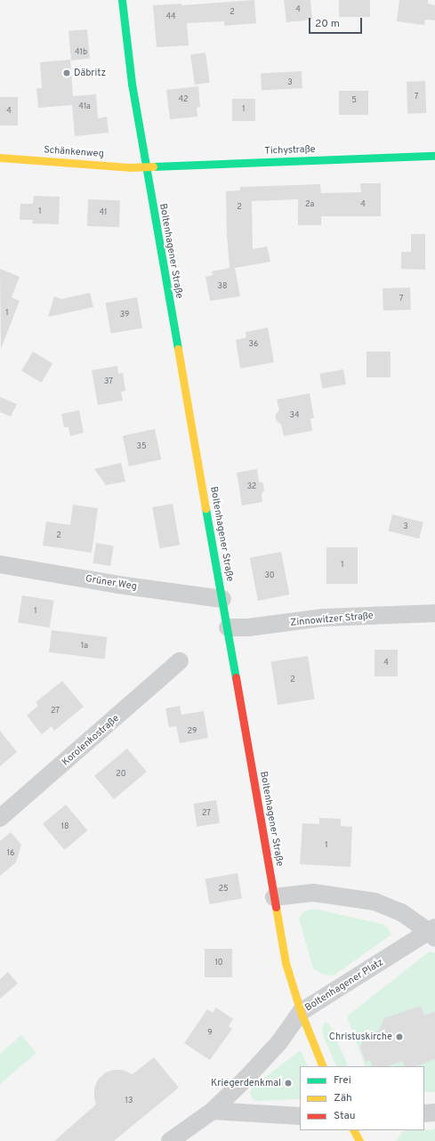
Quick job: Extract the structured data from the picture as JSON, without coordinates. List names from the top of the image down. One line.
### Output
{"streets":{"street":["Tichystraße","Schänkenweg","Boltenhagener Straße","Grüner Weg","Zinnowitzer Straße","Korolenkostraße","Boltenhagener Platz"]},"crossings":[["Tichystraße","Schänkenweg"],["Tichystraße","Boltenhagener Straße"],["Schänkenweg","Boltenhagener Straße"],["Boltenhagener Straße","Grüner Weg"],["Boltenhagener Straße","Zinnowitzer Straße"],["Boltenhagener Straße","Boltenhagener Platz"]],"places":["Däbritz","Christuskirche","Kriegerdenkmal"],"house_numbers":["4","2","44","41b","3","7","42","5","41a","1","4","2a","4","2","1","41","38","7","1","39","36","37","34","35","32","3","2","1","30","1","1a","4","2","27","29","20","27","18","1","16","25","10","9","13"],"legend":["Frei","Zäh","Stau"],"scale_bar":"20 m"}
